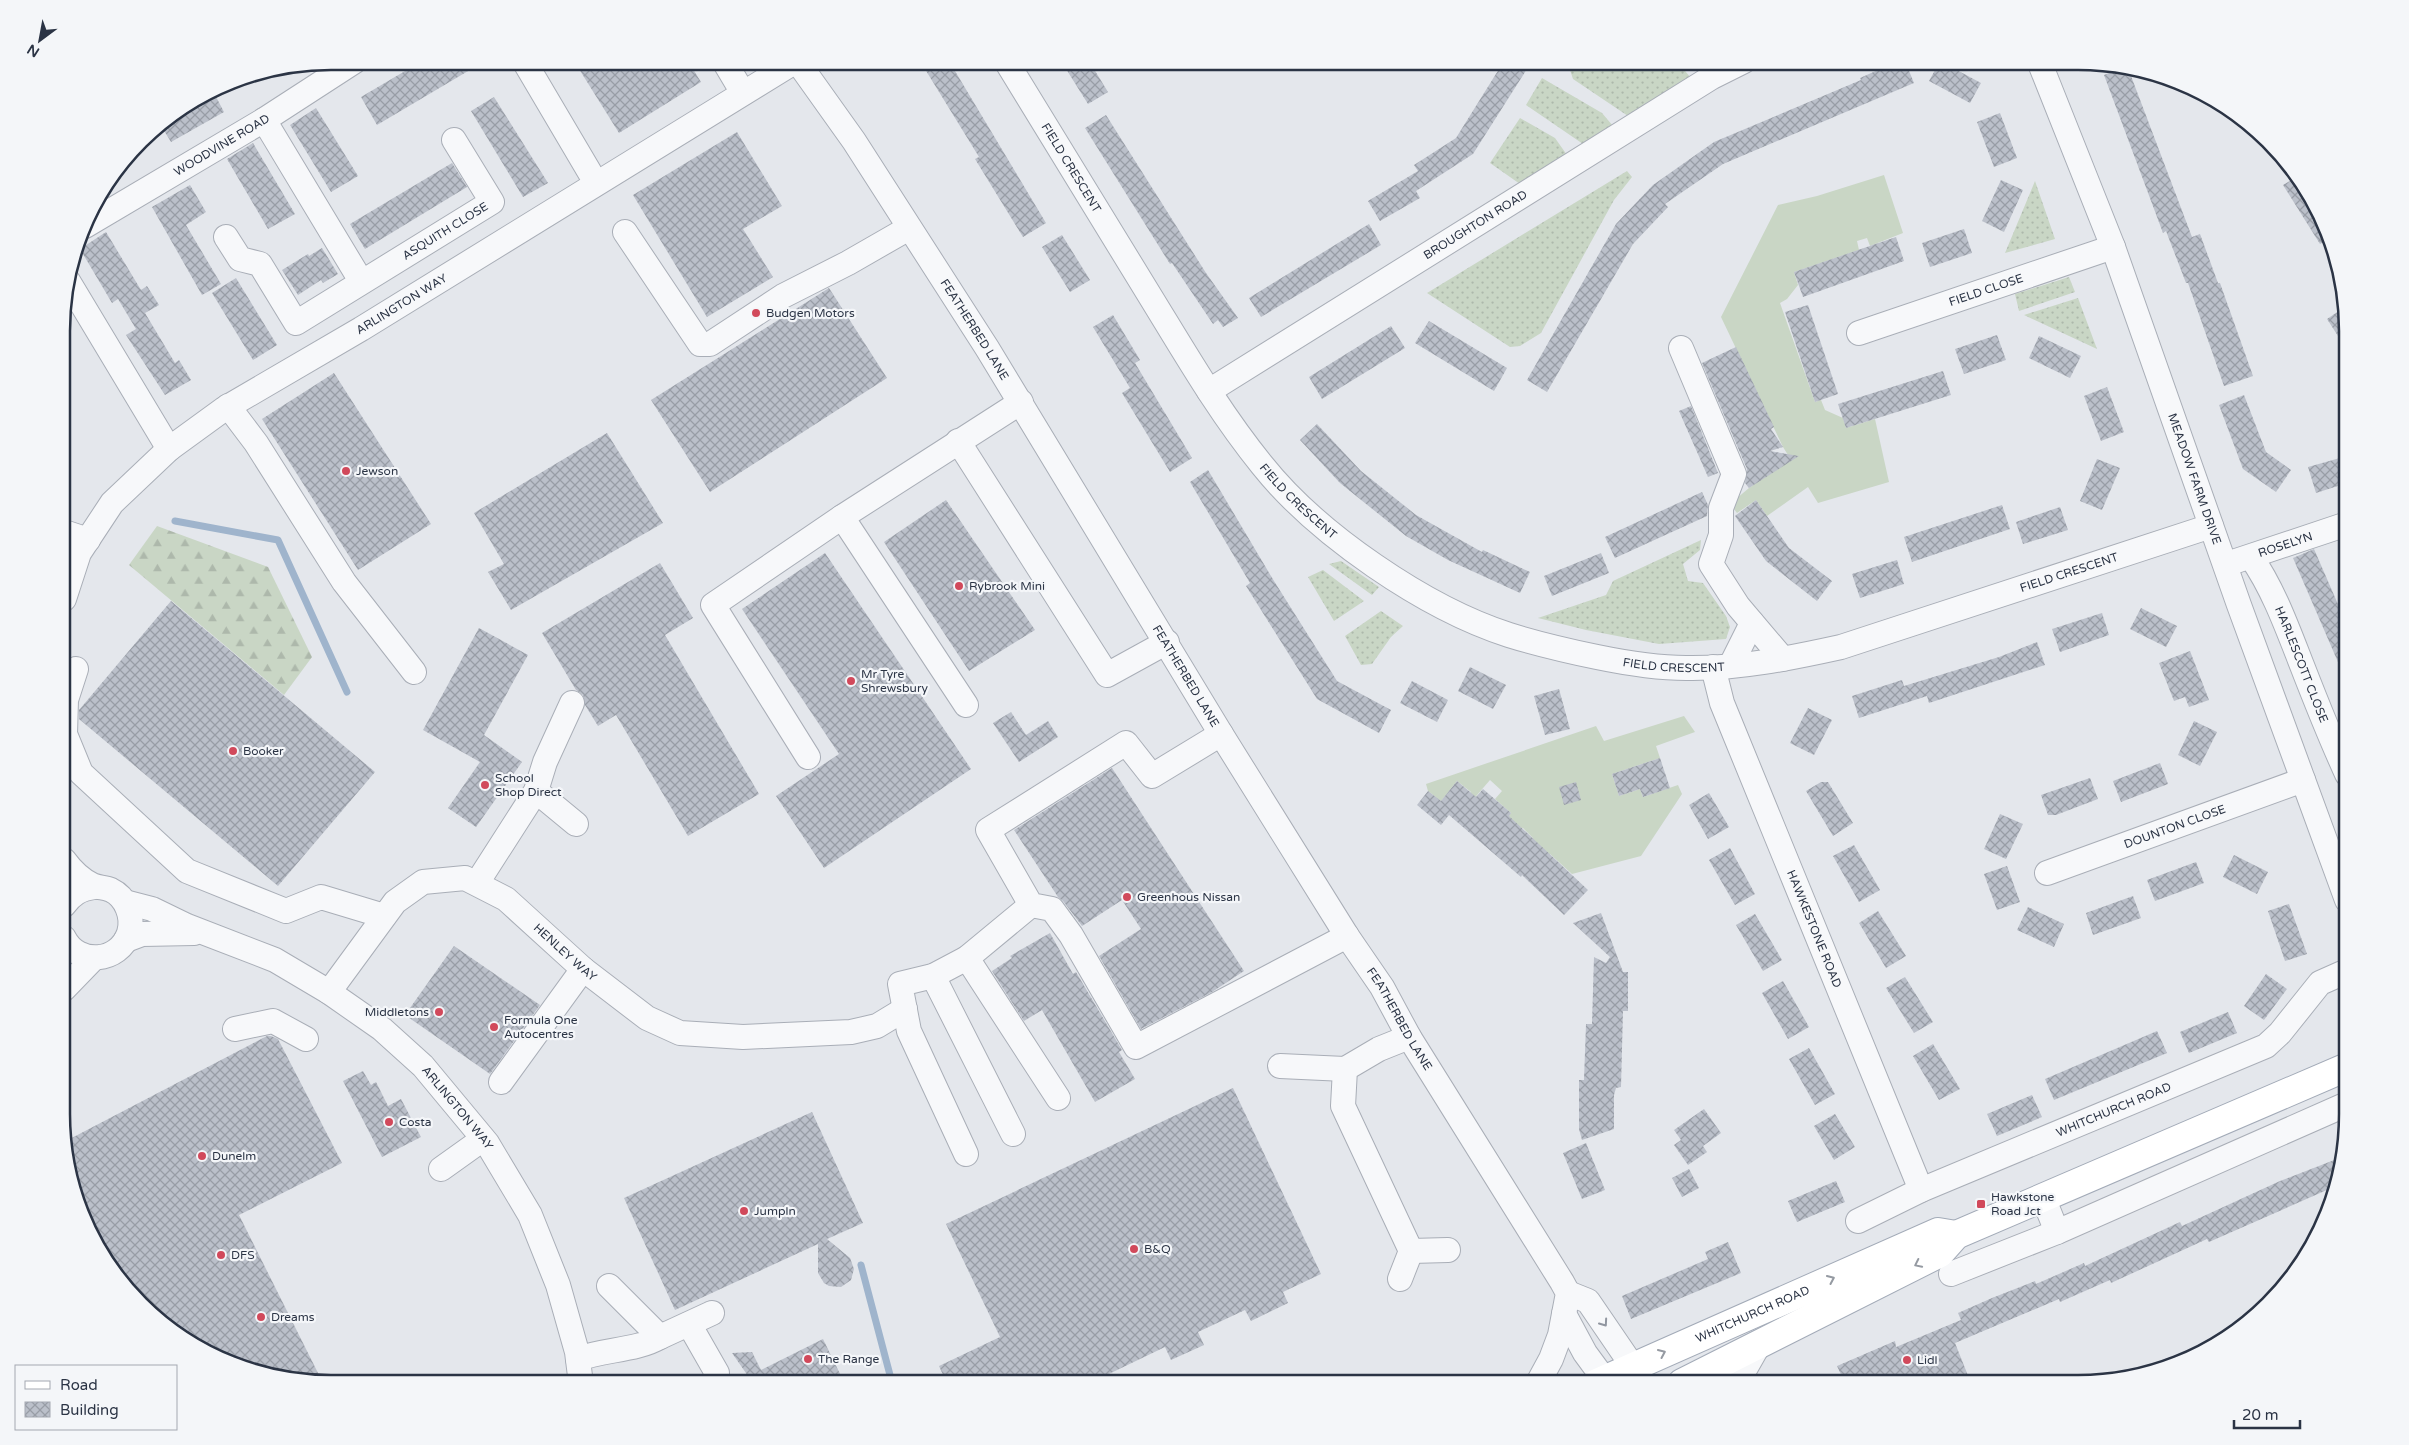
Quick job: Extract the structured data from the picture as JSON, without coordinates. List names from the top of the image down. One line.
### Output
{"streets":{"main road":["WHITCHURCH ROAD"],"street":["WOODVINE ROAD","FIELD CRESCENT","BROUGHTON ROAD","ASQUITH CLOSE","FIELD CLOSE","ARLINGTON WAY","FEATHERBED LANE","MEADOW FARM DRIVE","ROSELYN","HARLESCOTT CLOSE","DOUNTON CLOSE","HAWKESTONE ROAD","HENLEY WAY"]},"crossings":[["FIELD CRESCENT","BROUGHTON ROAD"],["FIELD CRESCENT","MEADOW FARM DRIVE"],["FIELD CRESCENT","HAWKESTONE ROAD"],["FIELD CLOSE","MEADOW FARM DRIVE"],["ARLINGTON WAY","HENLEY WAY"],["MEADOW FARM DRIVE","ROSELYN"],["MEADOW FARM DRIVE","DOUNTON CLOSE"],["ROSELYN","HARLESCOTT CLOSE"],["HAWKESTONE ROAD","WHITCHURCH ROAD"]],"places":{"other":["Budgen Motors","Jewson","Rybrook Mini","Mr Tyre Shrewsbury","Booker","School Shop Direct","Greenhous Nissan","Middletons","Formula One Autocentres","Costa","Dunelm","JumpIn","B&Q","DFS","Dreams","The Range","Lidl"],"transit":["Hawkstone Road Jct"]},"legend":["Road","Building"],"scale_bar":"20 m","north":"bottom left"}
